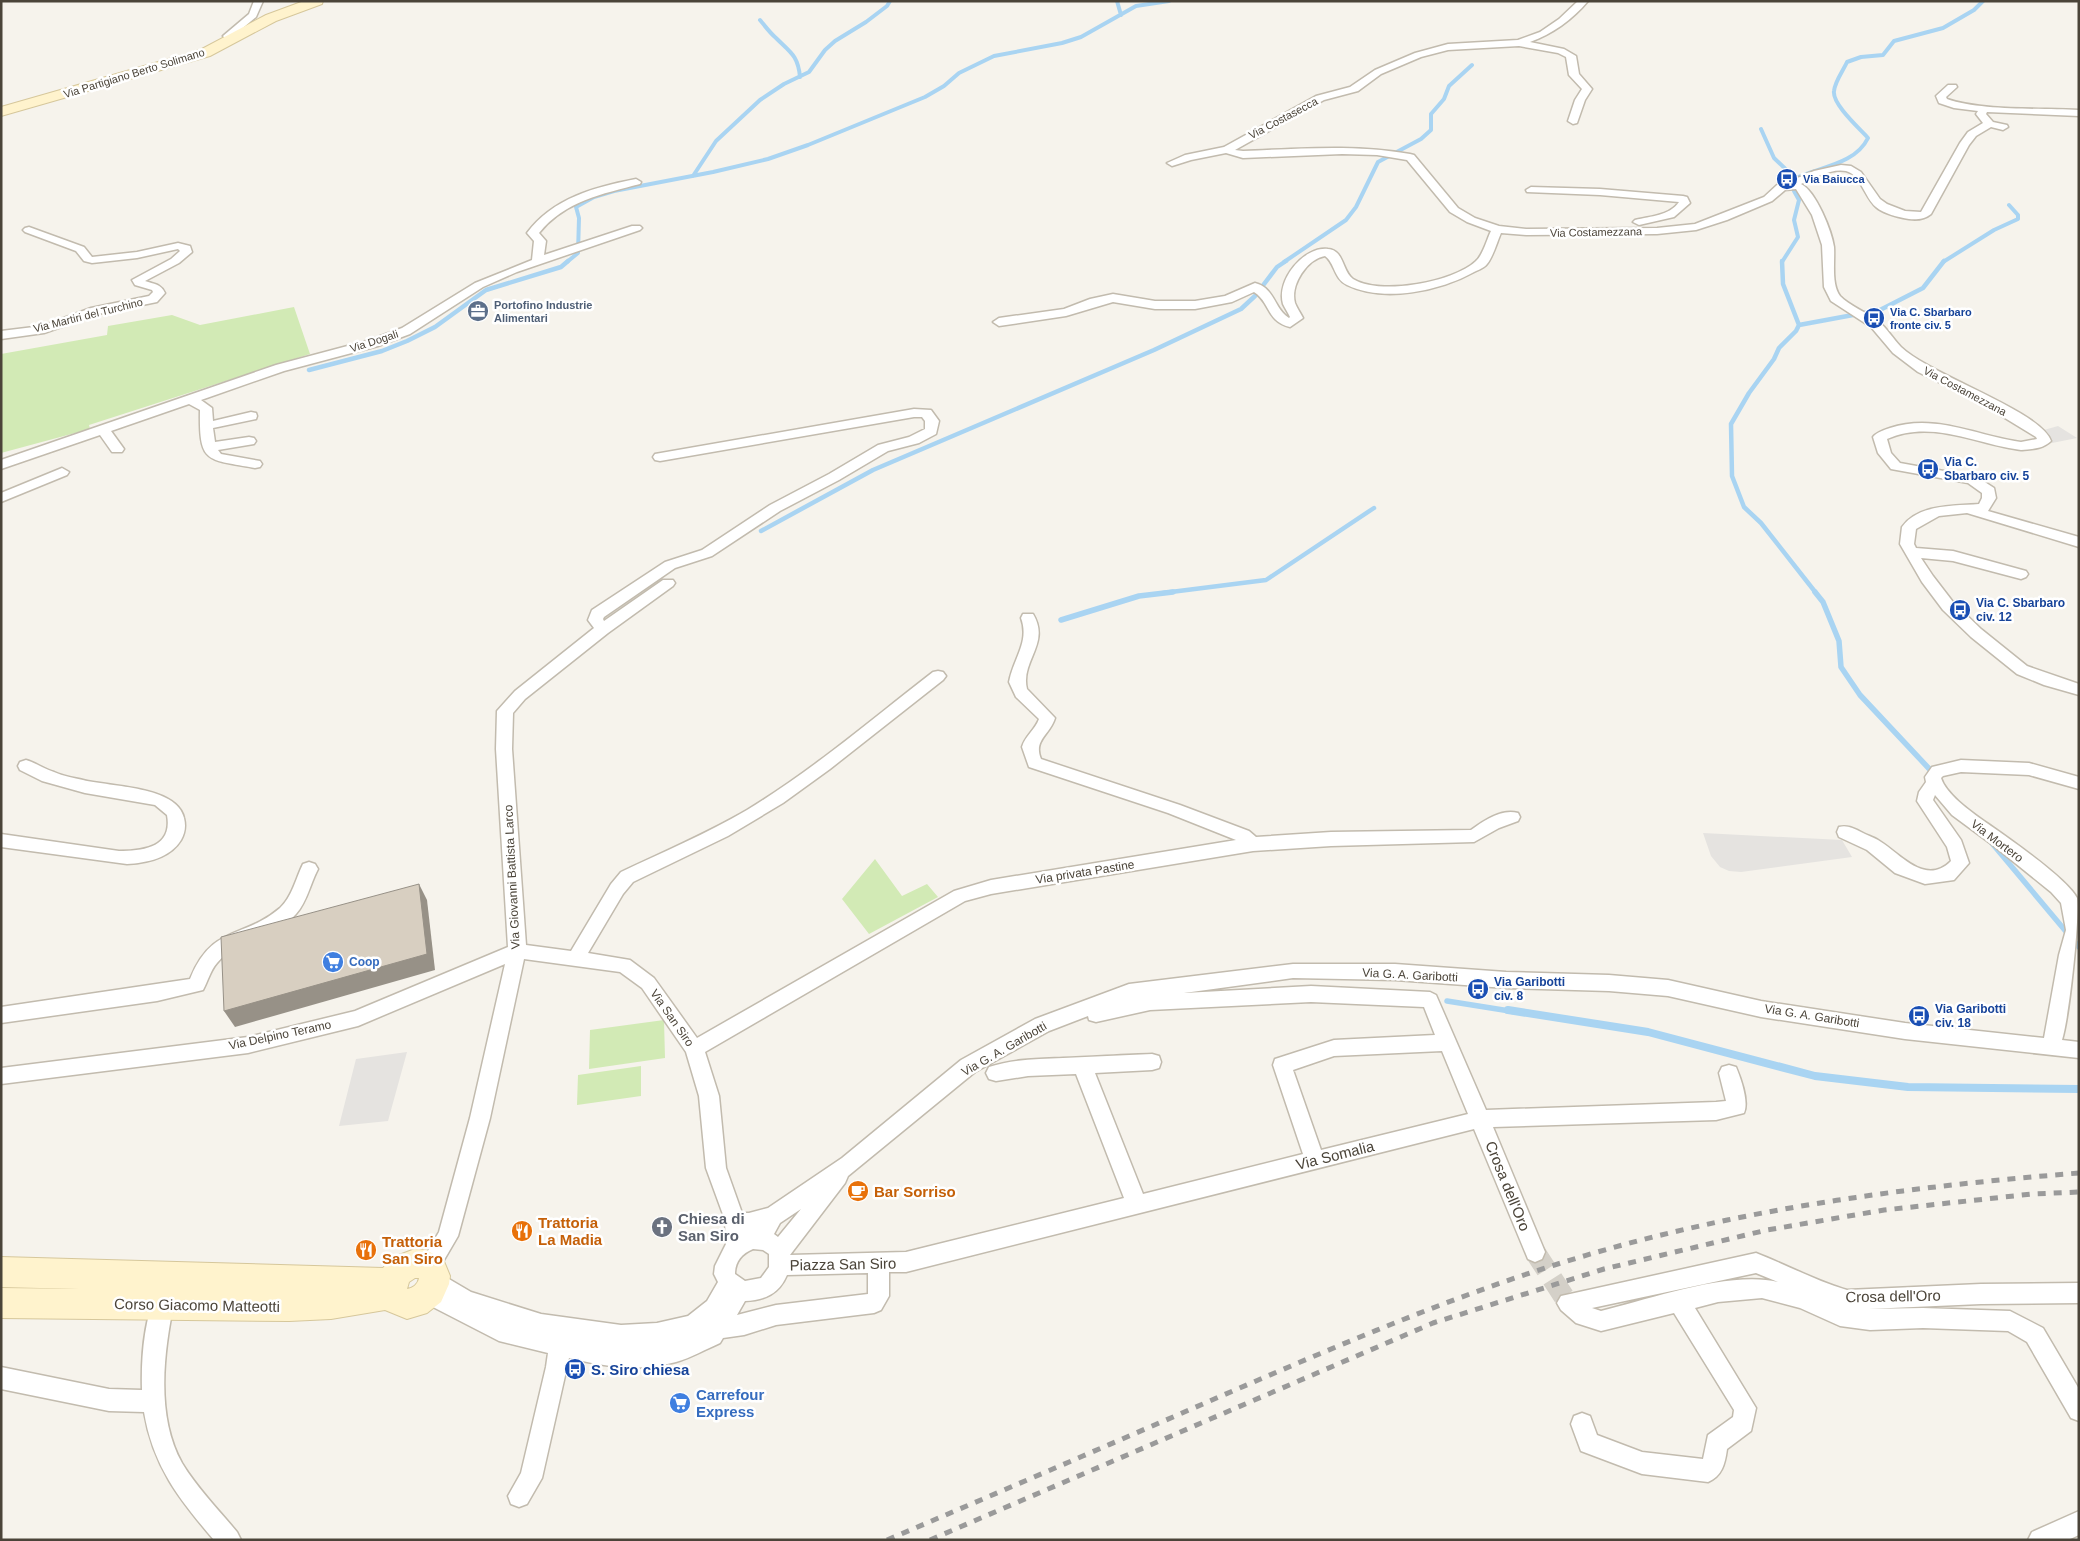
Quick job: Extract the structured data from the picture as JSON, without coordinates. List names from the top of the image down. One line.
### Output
{"streets":{"street":["Via Partigiano Berto Solimano","Via Costasecca","Via Costamezzana","Via Martiri del Turchino","Via Dogali","Via Mortero","Via privata Pastine","Via Giovanni Battista Larco","Via G. A. Garibotti","Via San Siro","Via Delpino Teramo","Via Somalia","Crosa dell'Oro","Piazza San Siro","Corso Giacomo Matteotti"]},"crossings":[["Via Costasecca","Via Costamezzana"],["Via Mortero","Via G. A. Garibotti"],["Via privata Pastine","Via San Siro"],["Via Giovanni Battista Larco","Via San Siro"],["Via Giovanni Battista Larco","Via Delpino Teramo"],["Via G. A. Garibotti","Via San Siro"],["Via G. A. Garibotti","Crosa dell'Oro"],["Via G. A. Garibotti","Piazza San Siro"],["Via San Siro","Via Delpino Teramo"],["Via San Siro","Piazza San Siro"],["Via Somalia","Crosa dell'Oro"],["Via Somalia","Piazza San Siro"]],"places":{"bus stop":["Via Baiucca","Via C. Sbarbaro fronte civ. 5","Via C. Sbarbaro civ. 5","Via C. Sbarbaro civ. 12","Via Garibotti civ. 8","Via Garibotti civ. 18","S. Siro chiesa"],"office":["Portofino Industrie Alimentari"],"supermarket":["Coop","Carrefour Express"],"cafe":["Bar Sorriso"],"church":["Chiesa di San Siro"],"restaurant":["Trattoria La Madia","Trattoria San Siro"]}}
